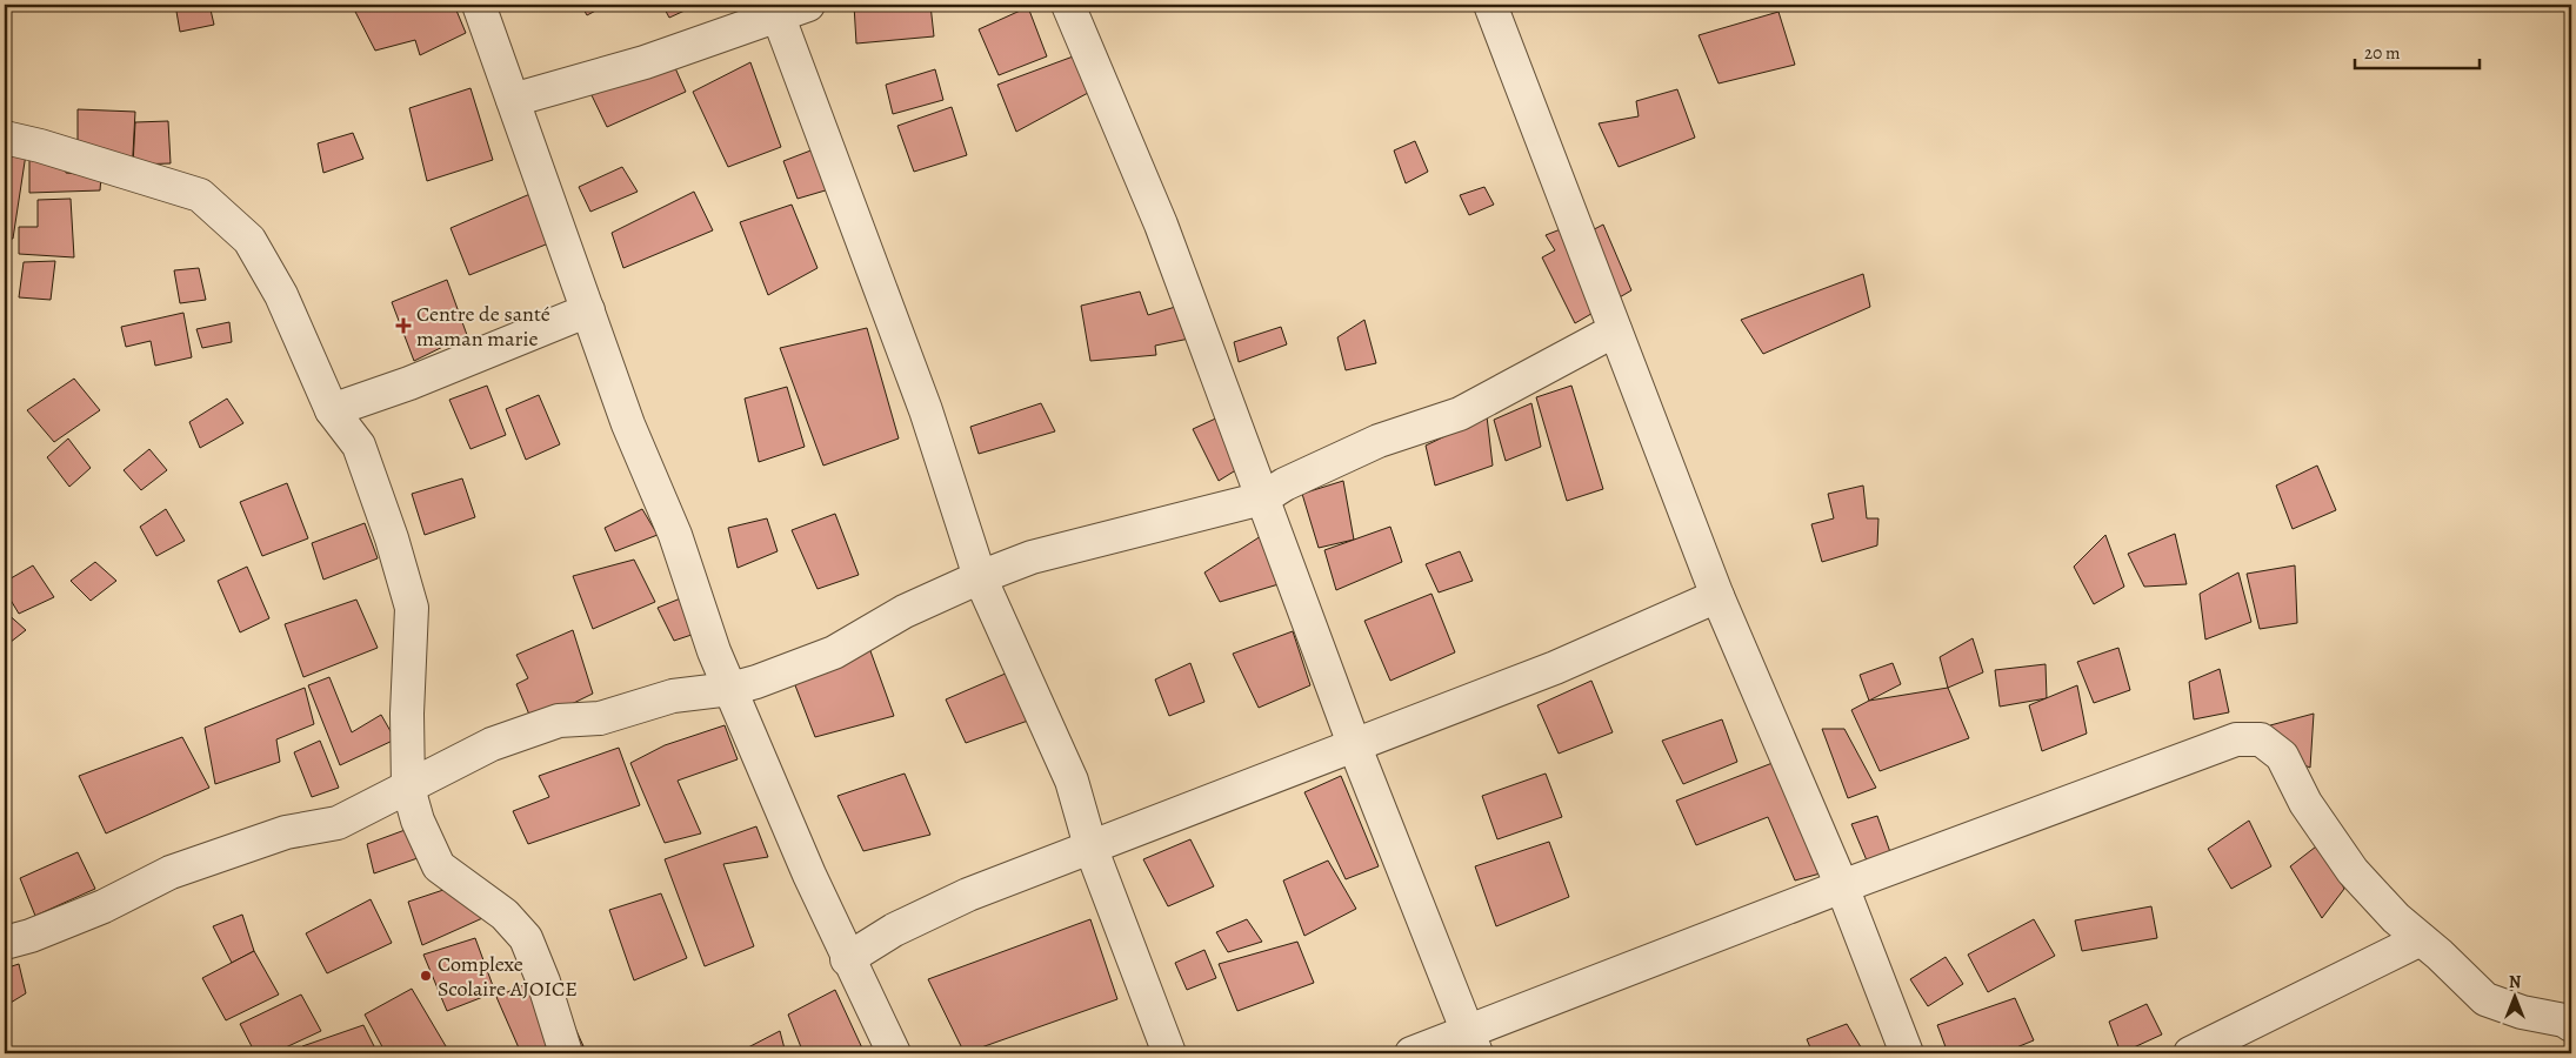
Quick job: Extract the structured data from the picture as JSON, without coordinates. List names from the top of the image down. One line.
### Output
{"places":{"health":["Centre de santé maman marie"],"other":["Complexe Scolaire AJOICE"]},"scale_bar":"20 m","north":"top"}
